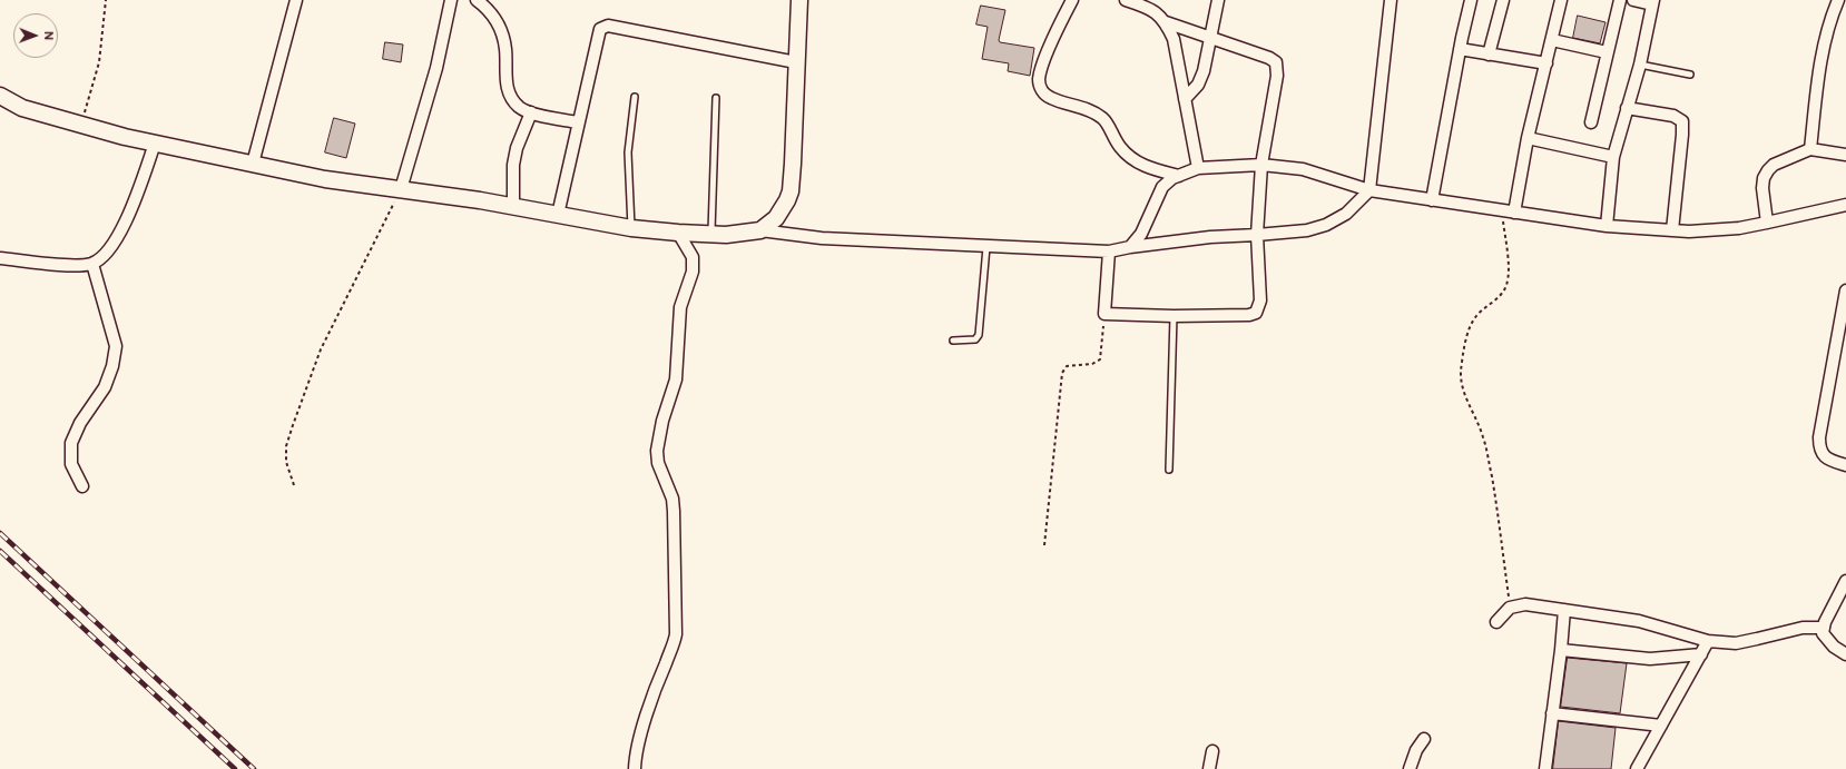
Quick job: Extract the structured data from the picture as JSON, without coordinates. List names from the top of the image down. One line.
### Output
{"north":"right"}
